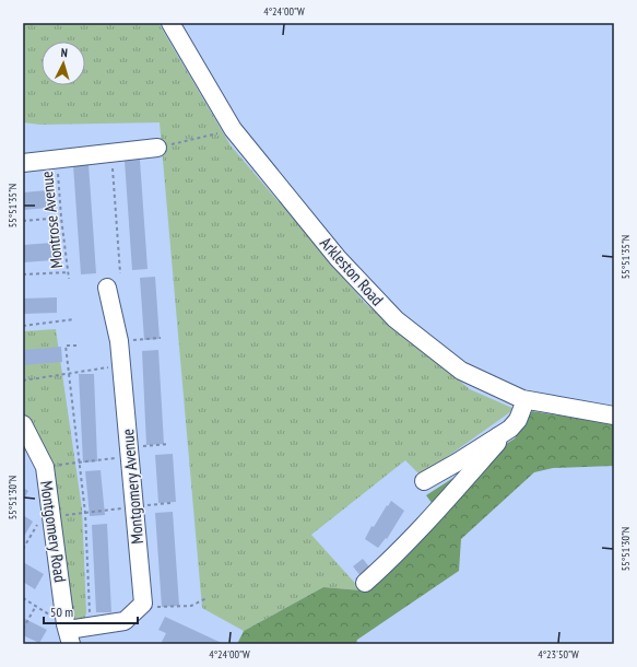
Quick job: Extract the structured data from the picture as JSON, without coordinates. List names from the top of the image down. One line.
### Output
{"streets":{"street":["Arkleston Road","Montgomery Avenue","Montgomery Road"],"path":["Montrose Avenue"]},"scale_bar":"50 m","north":"top","coordinates":["4°24'00\"W","55°51'35\"N","55°51'30\"N","4°23'50\"W"]}
